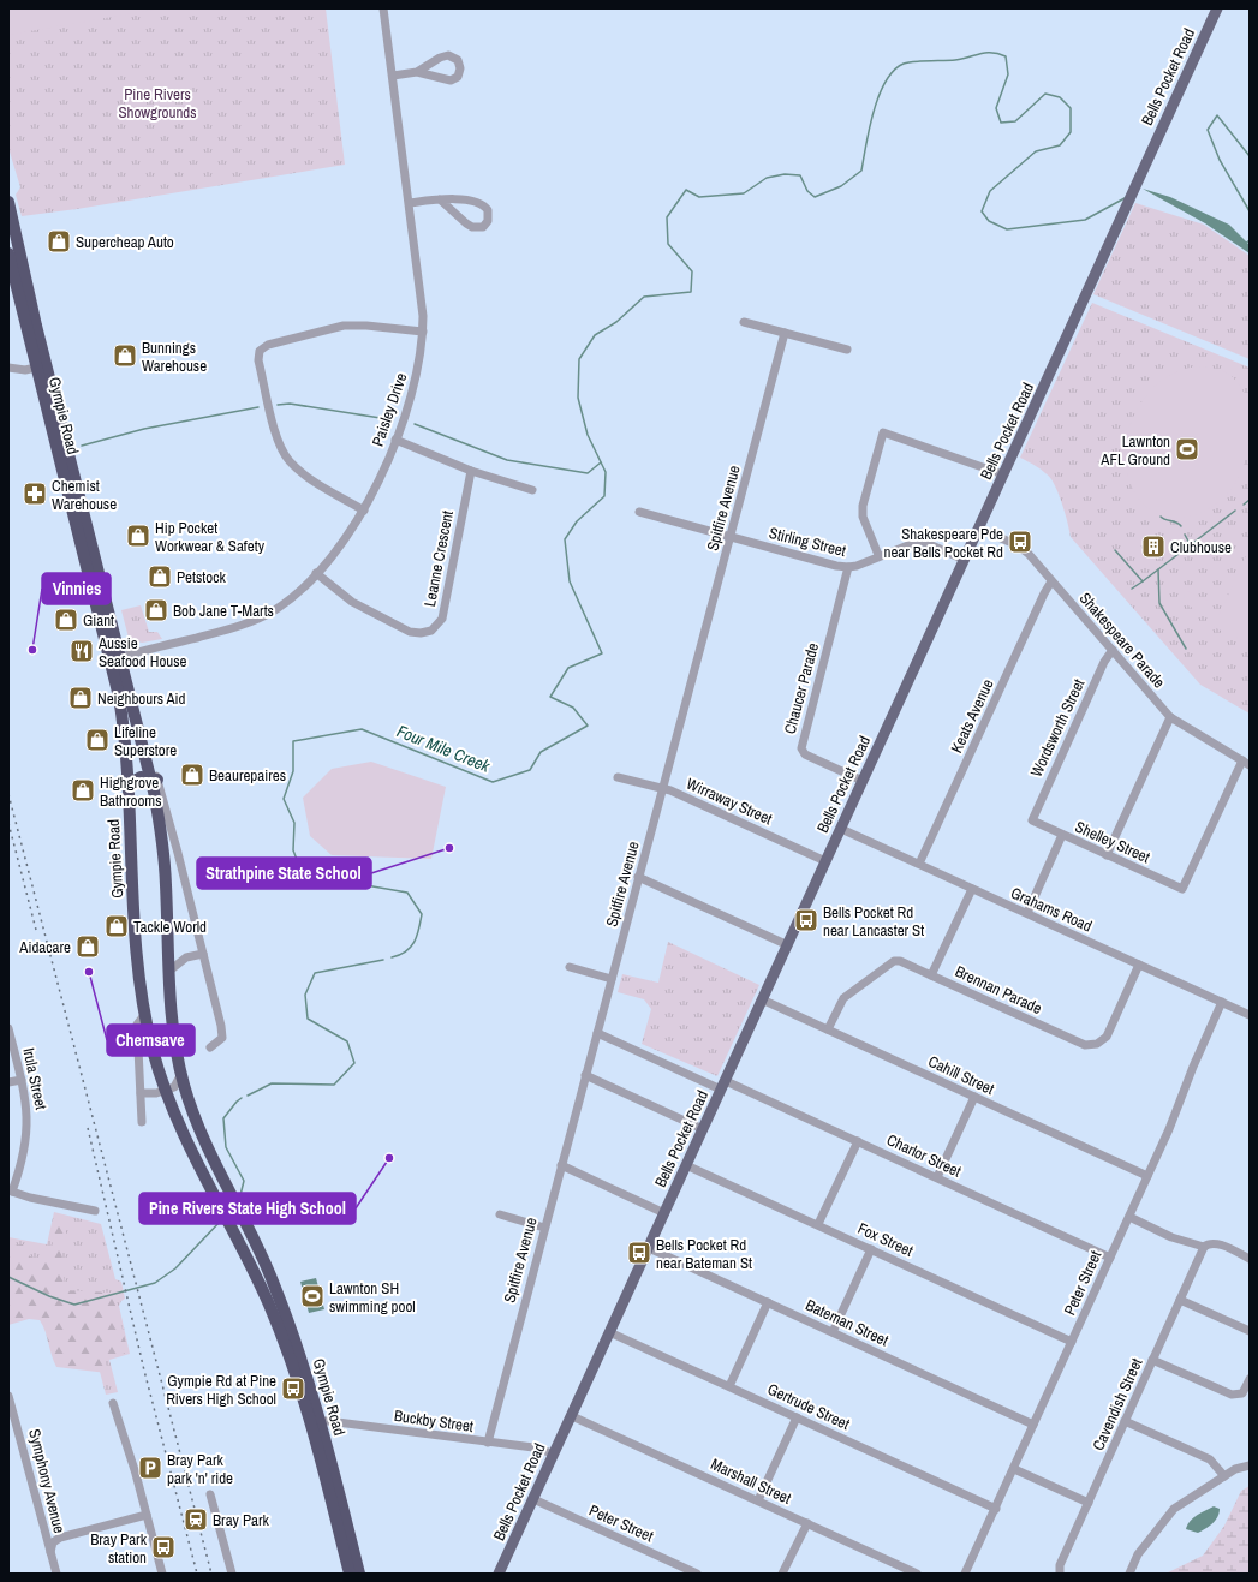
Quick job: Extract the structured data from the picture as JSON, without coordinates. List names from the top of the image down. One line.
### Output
{"streets":{"highway":["Gympie Road"],"main road":["Bells Pocket Road"],"street":["Paisley Drive","Spitfire Avenue","Stirling Street","Leanne Crescent","Shakespeare Parade","Chaucer Parade","Keats Avenue","Wordsworth Street","Wirraway Street","Shelley Street","Grahams Road","Brennan Parade","Cahill Street","Irula Street","Charlor Street","Fox Street","Peter Street","Bateman Street","Cavendish Street","Gertrude Street","Buckby Street","Symphony Avenue","Marshall Street"]},"crossings":[["Bells Pocket Road","Stirling Street"],["Bells Pocket Road","Shakespeare Parade"],["Bells Pocket Road","Chaucer Parade"],["Bells Pocket Road","Wirraway Street"],["Bells Pocket Road","Grahams Road"],["Bells Pocket Road","Cahill Street"],["Bells Pocket Road","Charlor Street"],["Bells Pocket Road","Fox Street"],["Bells Pocket Road","Peter Street"],["Bells Pocket Road","Bateman Street"],["Bells Pocket Road","Gertrude Street"],["Bells Pocket Road","Buckby Street"],["Bells Pocket Road","Marshall Street"],["Paisley Drive","Gympie Road"],["Paisley Drive","Leanne Crescent"],["Gympie Road","Buckby Street"],["Spitfire Avenue","Stirling Street"],["Spitfire Avenue","Wirraway Street"],["Spitfire Avenue","Charlor Street"],["Spitfire Avenue","Buckby Street"],["Stirling Street","Chaucer Parade"],["Shakespeare Parade","Keats Avenue"],["Shakespeare Parade","Wordsworth Street"],["Shakespeare Parade","Shelley Street"],["Keats Avenue","Grahams Road"],["Wordsworth Street","Shelley Street"],["Grahams Road","Brennan Parade"],["Grahams Road","Peter Street"],["Brennan Parade","Cahill Street"],["Cahill Street","Peter Street"],["Charlor Street","Peter Street"],["Fox Street","Peter Street"],["Peter Street","Bateman Street"],["Peter Street","Gertrude Street"]],"water":["Four Mile Creek"],"parks":["Pine Rivers Showgrounds"],"places":{"shop":["Supercheap Auto","Bunnings Warehouse","Hip Pocket Workwear & Safety","Petstock","Bob Jane T-Marts","Giant","Neighbours Aid","Lifeline Superstore","Beaurepaires","Highgrove Bathrooms","Tackle World","Aidacare"],"sports":["Lawnton AFL Ground","Lawnton SH swimming pool"],"pharmacy":["Chemist Warehouse"],"bus stop":["Shakespeare Pde near Bells Pocket Rd","Bells Pocket Rd near Lancaster St","Bells Pocket Rd near Bateman St","Gympie Rd at Pine Rivers High School","Bray Park station"],"building":["Clubhouse"],"other":["Vinnies","Strathpine State School","Chemsave","Pine Rivers State High School"],"restaurant":["Aussie Seafood House"],"parking":["Bray Park park 'n' ride"],"station":["Bray Park"]}}
